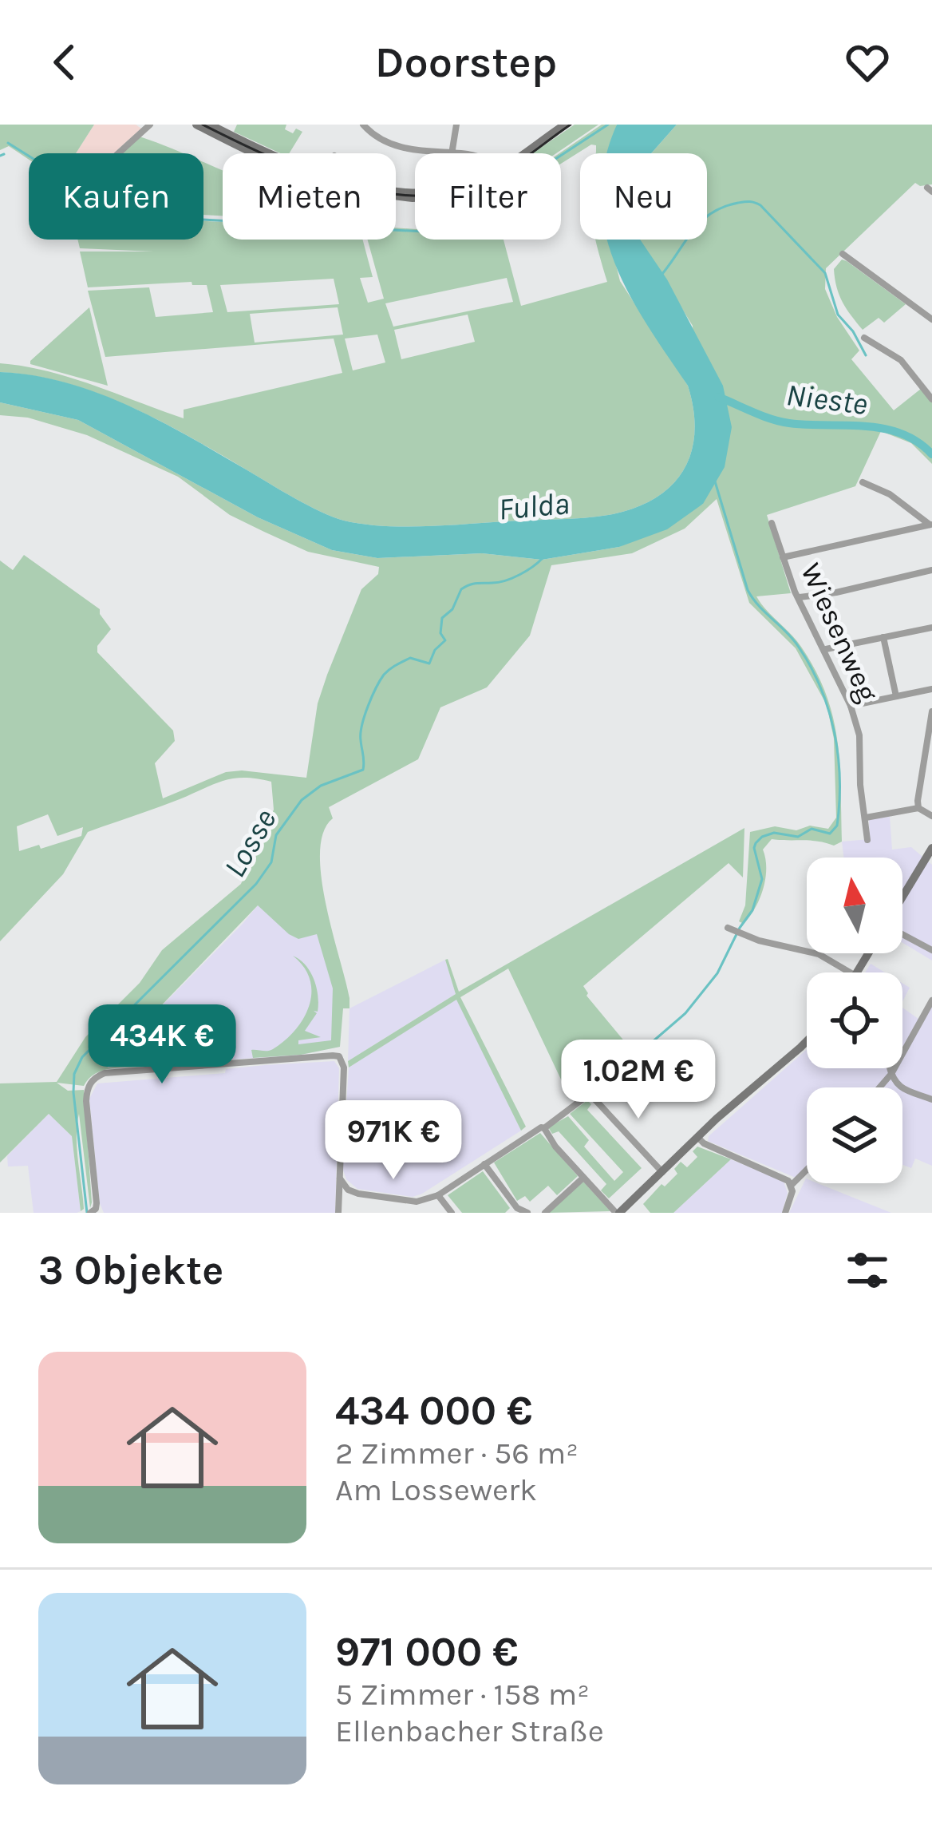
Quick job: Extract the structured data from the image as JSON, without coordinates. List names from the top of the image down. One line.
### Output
{"streets":{"street":["Wiesenweg"]},"water":["Nieste","Fulda","Losse"],"north":"top","page":{"header":"Doorstep","chip":["Kaufen","Mieten","Filter","Neu"],"price":["434K €","1.02M €","971K €"],"heading":"3 Objekte","list":[{"name":"434 000 €","note":"2 Zimmer · 56 m² · Am Lossewerk"},{"name":"971 000 €","note":"5 Zimmer · 158 m² · Ellenbacher Straße"}]}}
